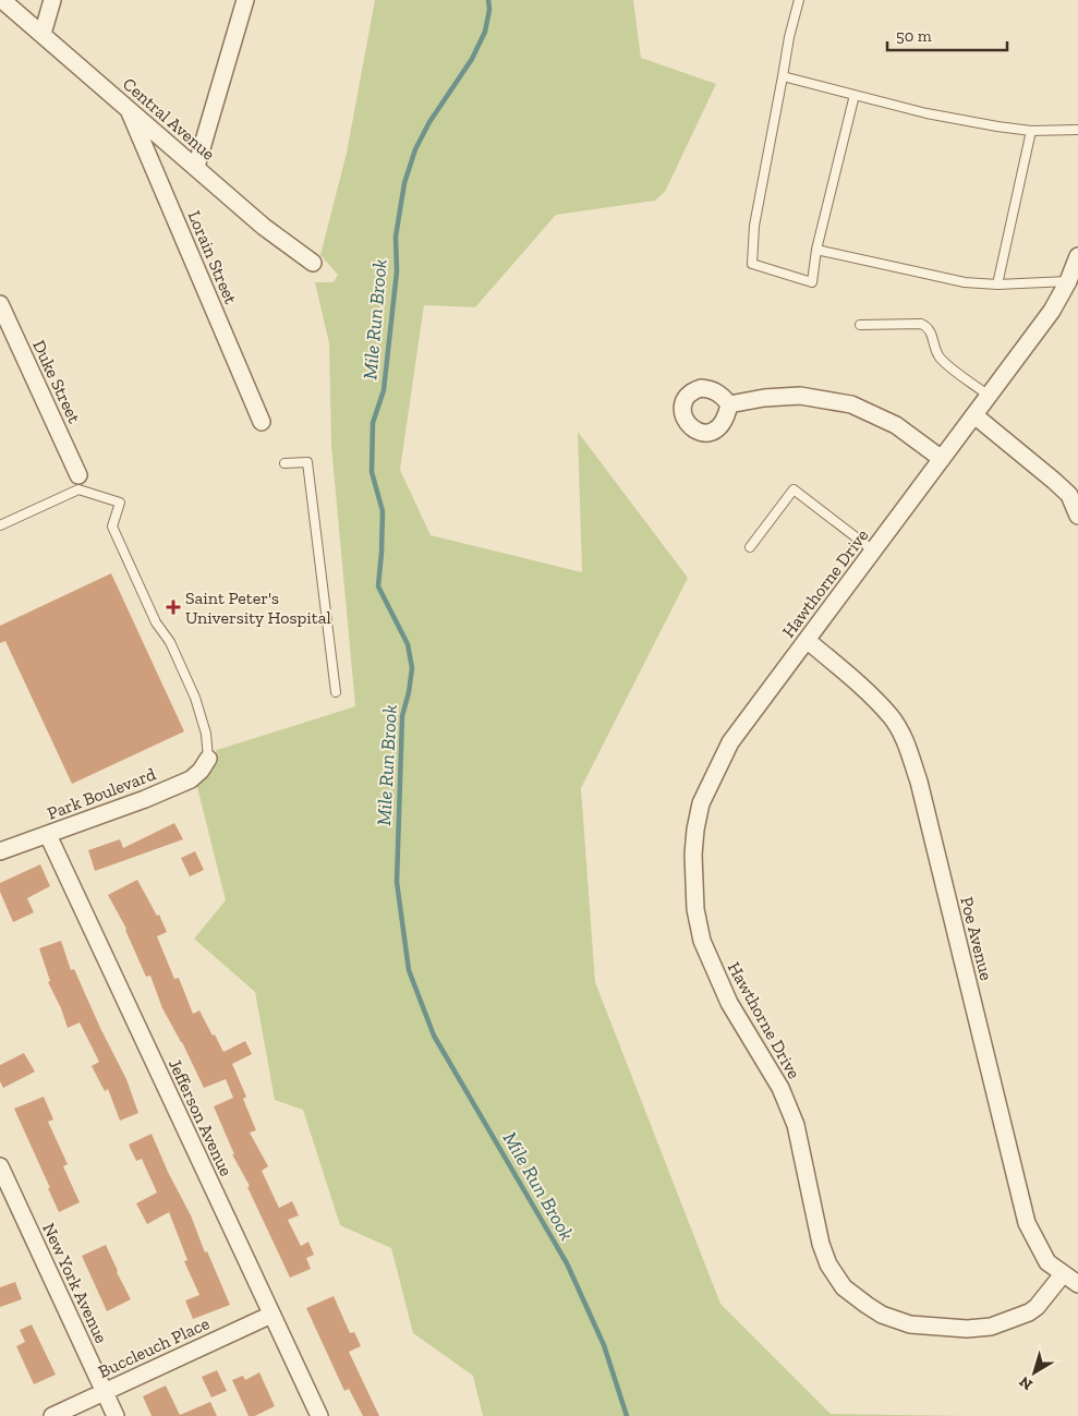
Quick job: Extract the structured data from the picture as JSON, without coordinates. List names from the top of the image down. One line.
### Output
{"streets":{"street":["Central Avenue","Lorain Street","Duke Street","Hawthorne Drive","Park Boulevard","Poe Avenue","Jefferson Avenue","New York Avenue","Buccleuch Place"]},"crossings":[["Central Avenue","Lorain Street"],["Hawthorne Drive","Poe Avenue"],["Park Boulevard","Jefferson Avenue"],["Jefferson Avenue","Buccleuch Place"],["New York Avenue","Buccleuch Place"]],"water":["Mile Run Brook"],"places":{"health":["Saint Peter's University Hospital"]},"scale_bar":"50 m","north":"bottom left"}
